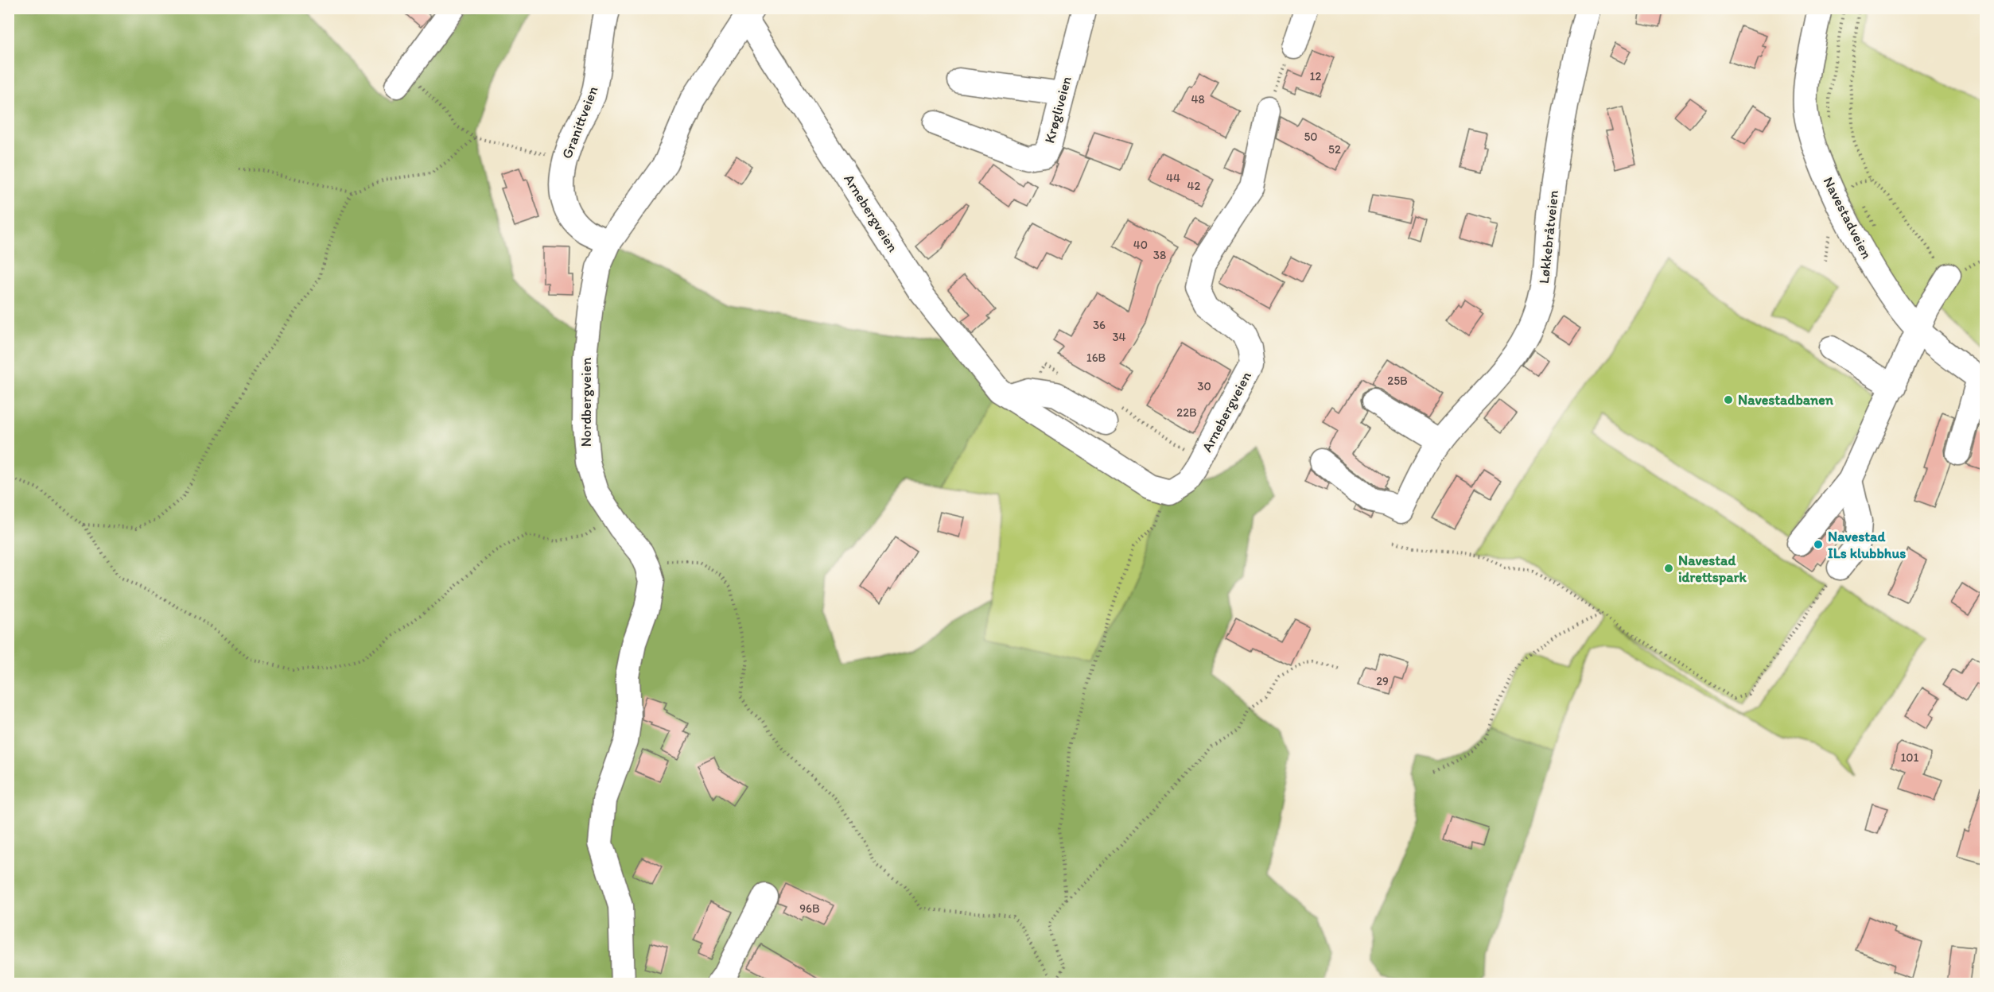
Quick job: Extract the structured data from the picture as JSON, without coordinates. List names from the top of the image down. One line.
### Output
{"streets":{"street":["Krøgliveien","Granittveien","Arnebergveien","Navestadveien","Løkkebråtveien","Nordbergveien"]},"crossings":[["Granittveien","Nordbergveien"],["Arnebergveien","Nordbergveien"]],"places":["Navestadbanen","Navestad ILs klubbhus","Navestad idrettspark"],"house_numbers":["12","48","50","52","44","42","40","38","36","34","16B","25B","30","22B","29","101","96B"]}
